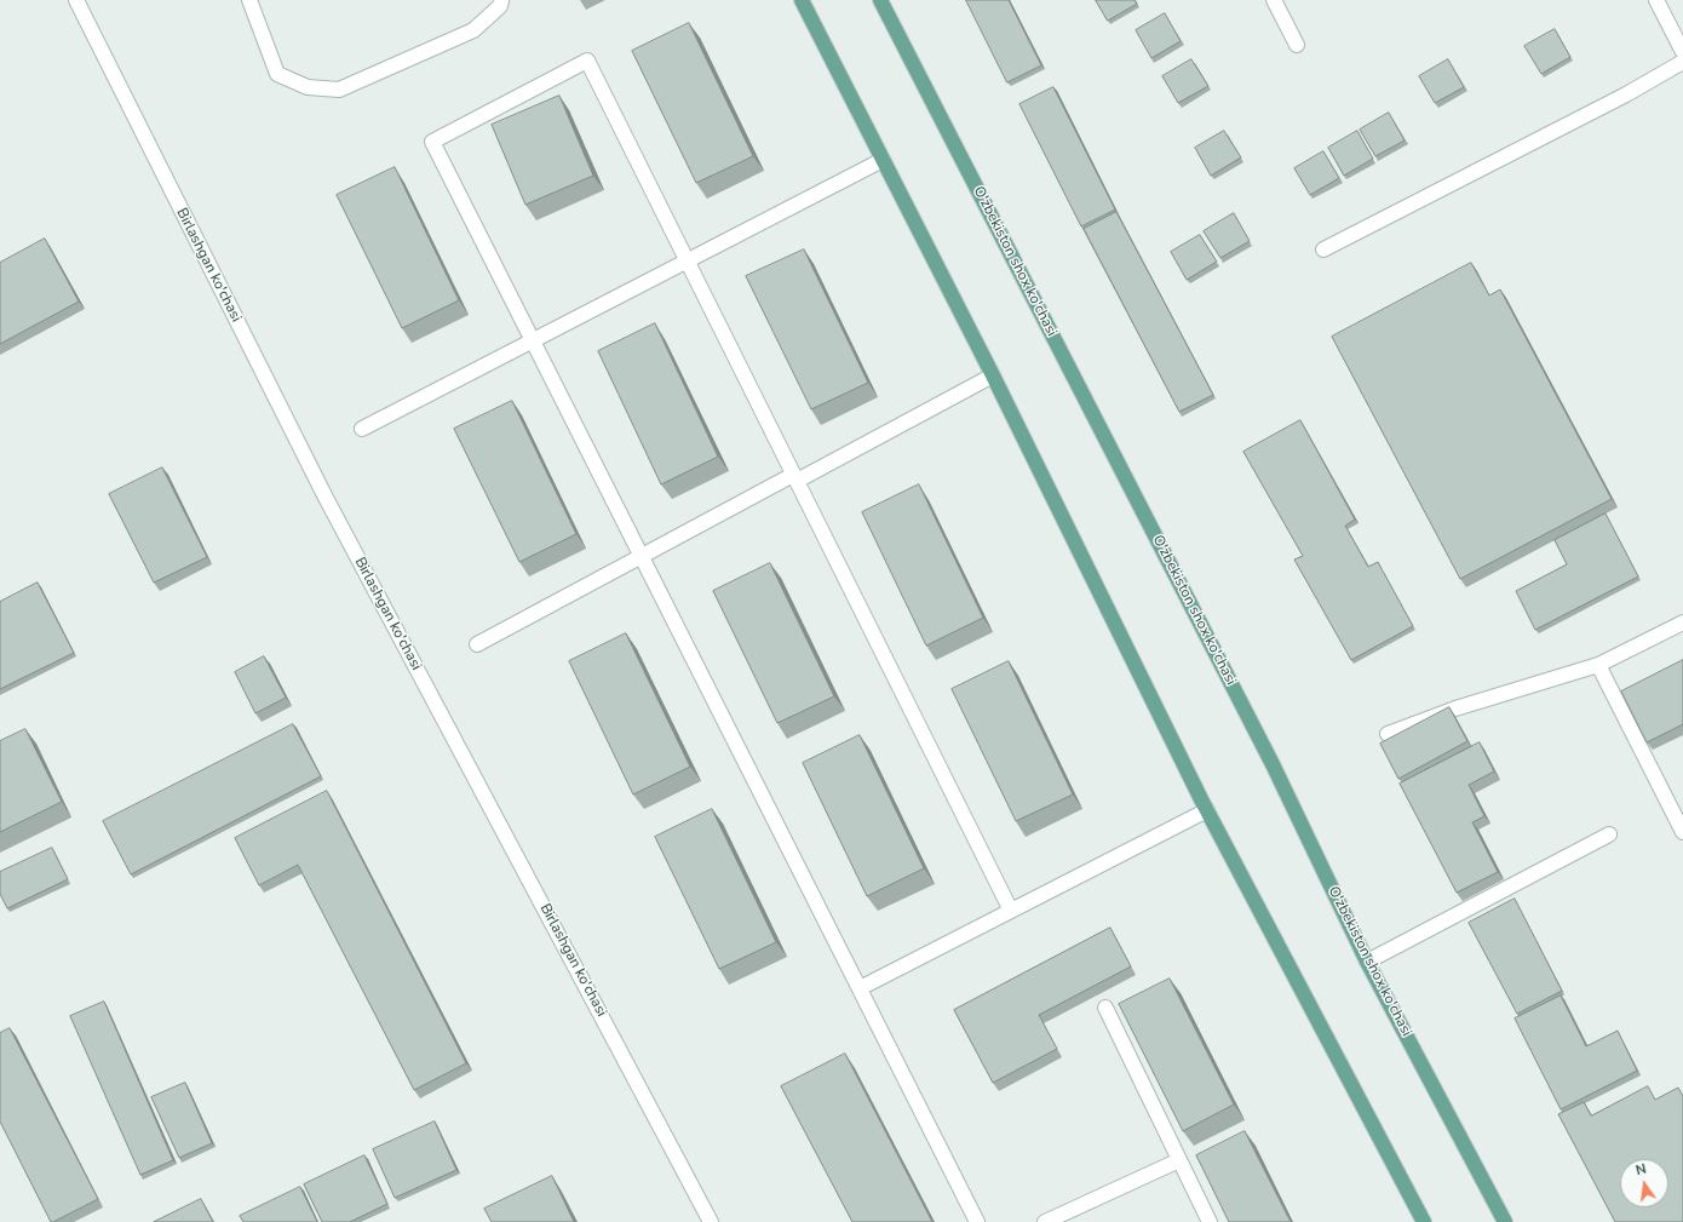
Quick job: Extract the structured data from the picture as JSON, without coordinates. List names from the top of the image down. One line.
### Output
{"streets":{"main road":["O'zbekiston shox ko'chasi"],"street":["Birlashgan ko'chasi"]},"north":"top"}
